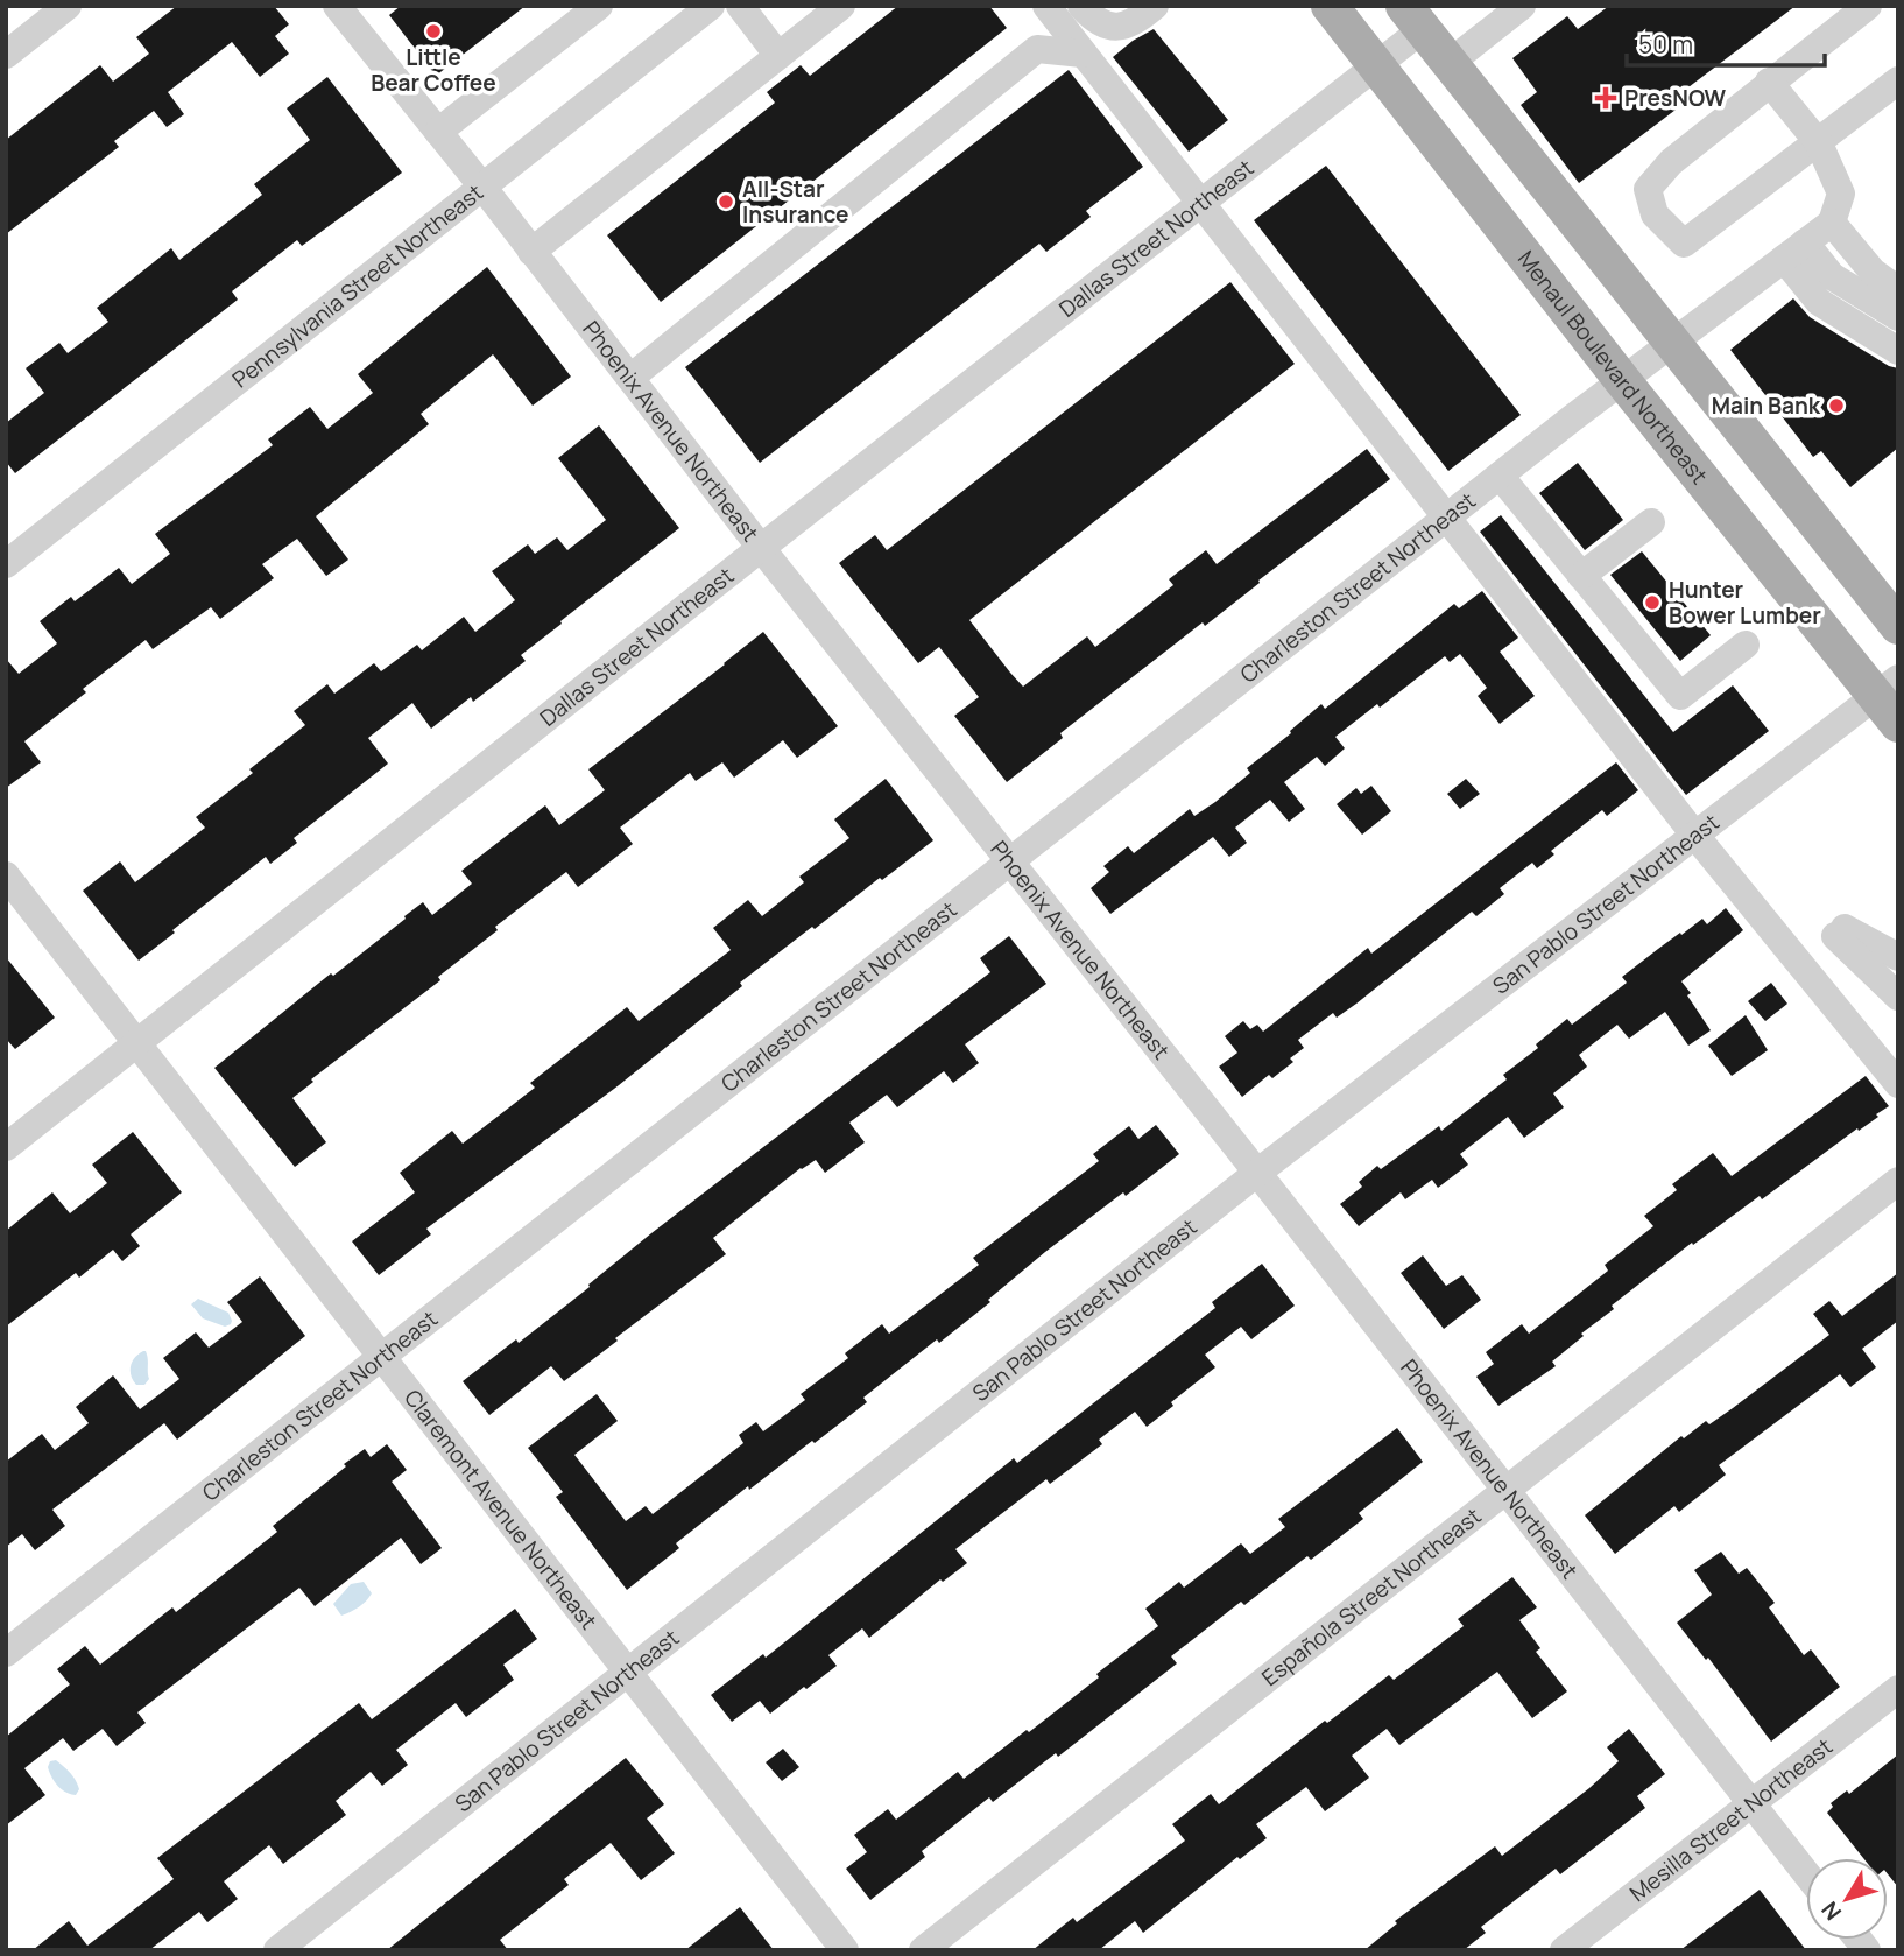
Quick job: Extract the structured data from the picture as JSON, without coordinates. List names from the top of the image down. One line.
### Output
{"streets":{"main road":["Menaul Boulevard Northeast"],"street":["Dallas Street Northeast","Pennsylvania Street Northeast","Phoenix Avenue Northeast","Charleston Street Northeast","San Pablo Street Northeast","Claremont Avenue Northeast","Española Street Northeast","Mesilla Street Northeast"]},"crossings":[["Dallas Street Northeast","Menaul Boulevard Northeast"],["Dallas Street Northeast","Phoenix Avenue Northeast"],["Dallas Street Northeast","Claremont Avenue Northeast"],["Pennsylvania Street Northeast","Phoenix Avenue Northeast"],["Menaul Boulevard Northeast","Charleston Street Northeast"],["Menaul Boulevard Northeast","San Pablo Street Northeast"],["Phoenix Avenue Northeast","Charleston Street Northeast"],["Phoenix Avenue Northeast","San Pablo Street Northeast"],["Phoenix Avenue Northeast","Española Street Northeast"],["Phoenix Avenue Northeast","Mesilla Street Northeast"],["Charleston Street Northeast","Claremont Avenue Northeast"],["San Pablo Street Northeast","Claremont Avenue Northeast"]],"places":{"other":["Little Bear Coffee","All-Star Insurance","Main Bank","Hunter Bower Lumber"],"health":["PresNOW"]},"scale_bar":"50 m","north":"bottom left"}
